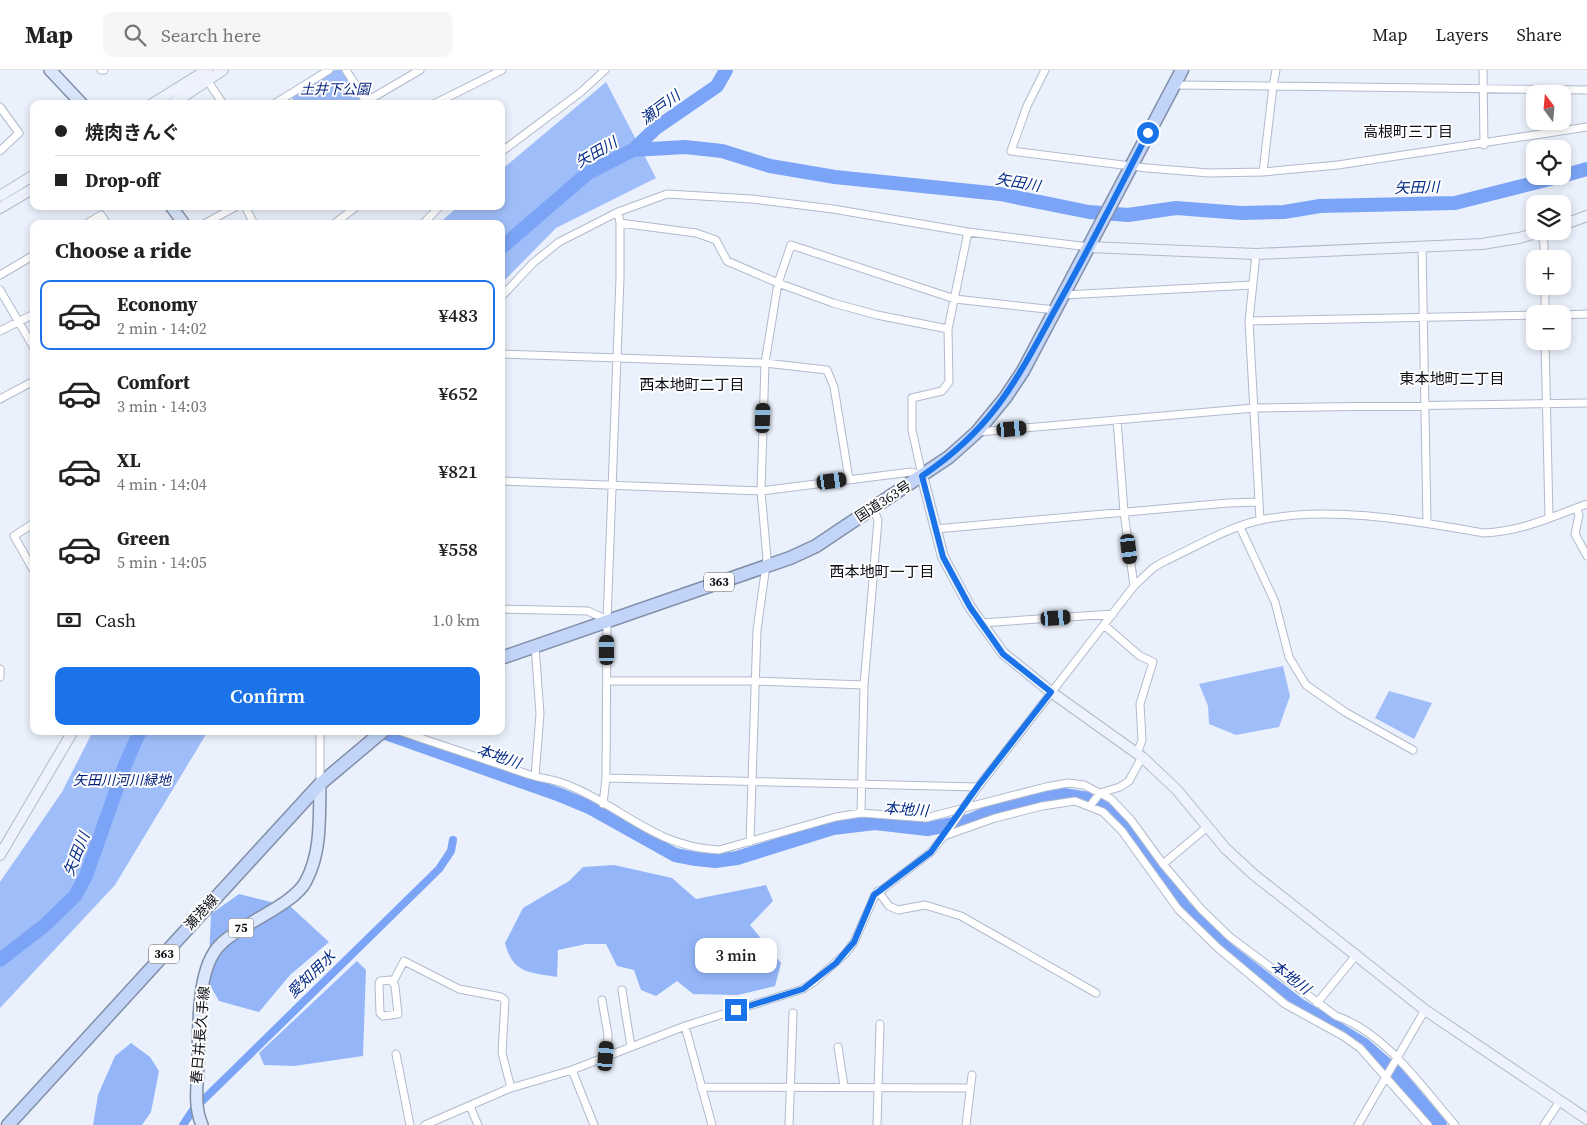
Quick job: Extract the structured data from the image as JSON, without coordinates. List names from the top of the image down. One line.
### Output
{"streets":{"highway":["国道363号","363","瀬港線"],"main road":["75","春日井長久手線"]},"crossings":[["瀬港線","春日井長久手線"]],"districts":["高根町三丁目","東本地町二丁目","西本地町二丁目","西本地町一丁目"],"water":["瀬戸川","矢田川","本地川","愛知用水"],"parks":["土井下公園","矢田川河川緑地"],"north":"top","page":{"header":"Map","search":"Search here","nav":["Map","Layers","Share"],"map_buttons":["+","−"],"banner":["焼肉きんぐ","Drop-off"],"heading":"Choose a ride","list":[{"name":"Economy","note":"2 min · 14:02","value":"¥483"},{"name":"Comfort","note":"3 min · 14:03","value":"¥652"},{"name":"XL","note":"4 min · 14:04","value":"¥821"},{"name":"Green","note":"5 min · 14:05","value":"¥558"}],"pay":["Cash","1.0 km"],"buttons":"Confirm","bubble":"3 min"}}
